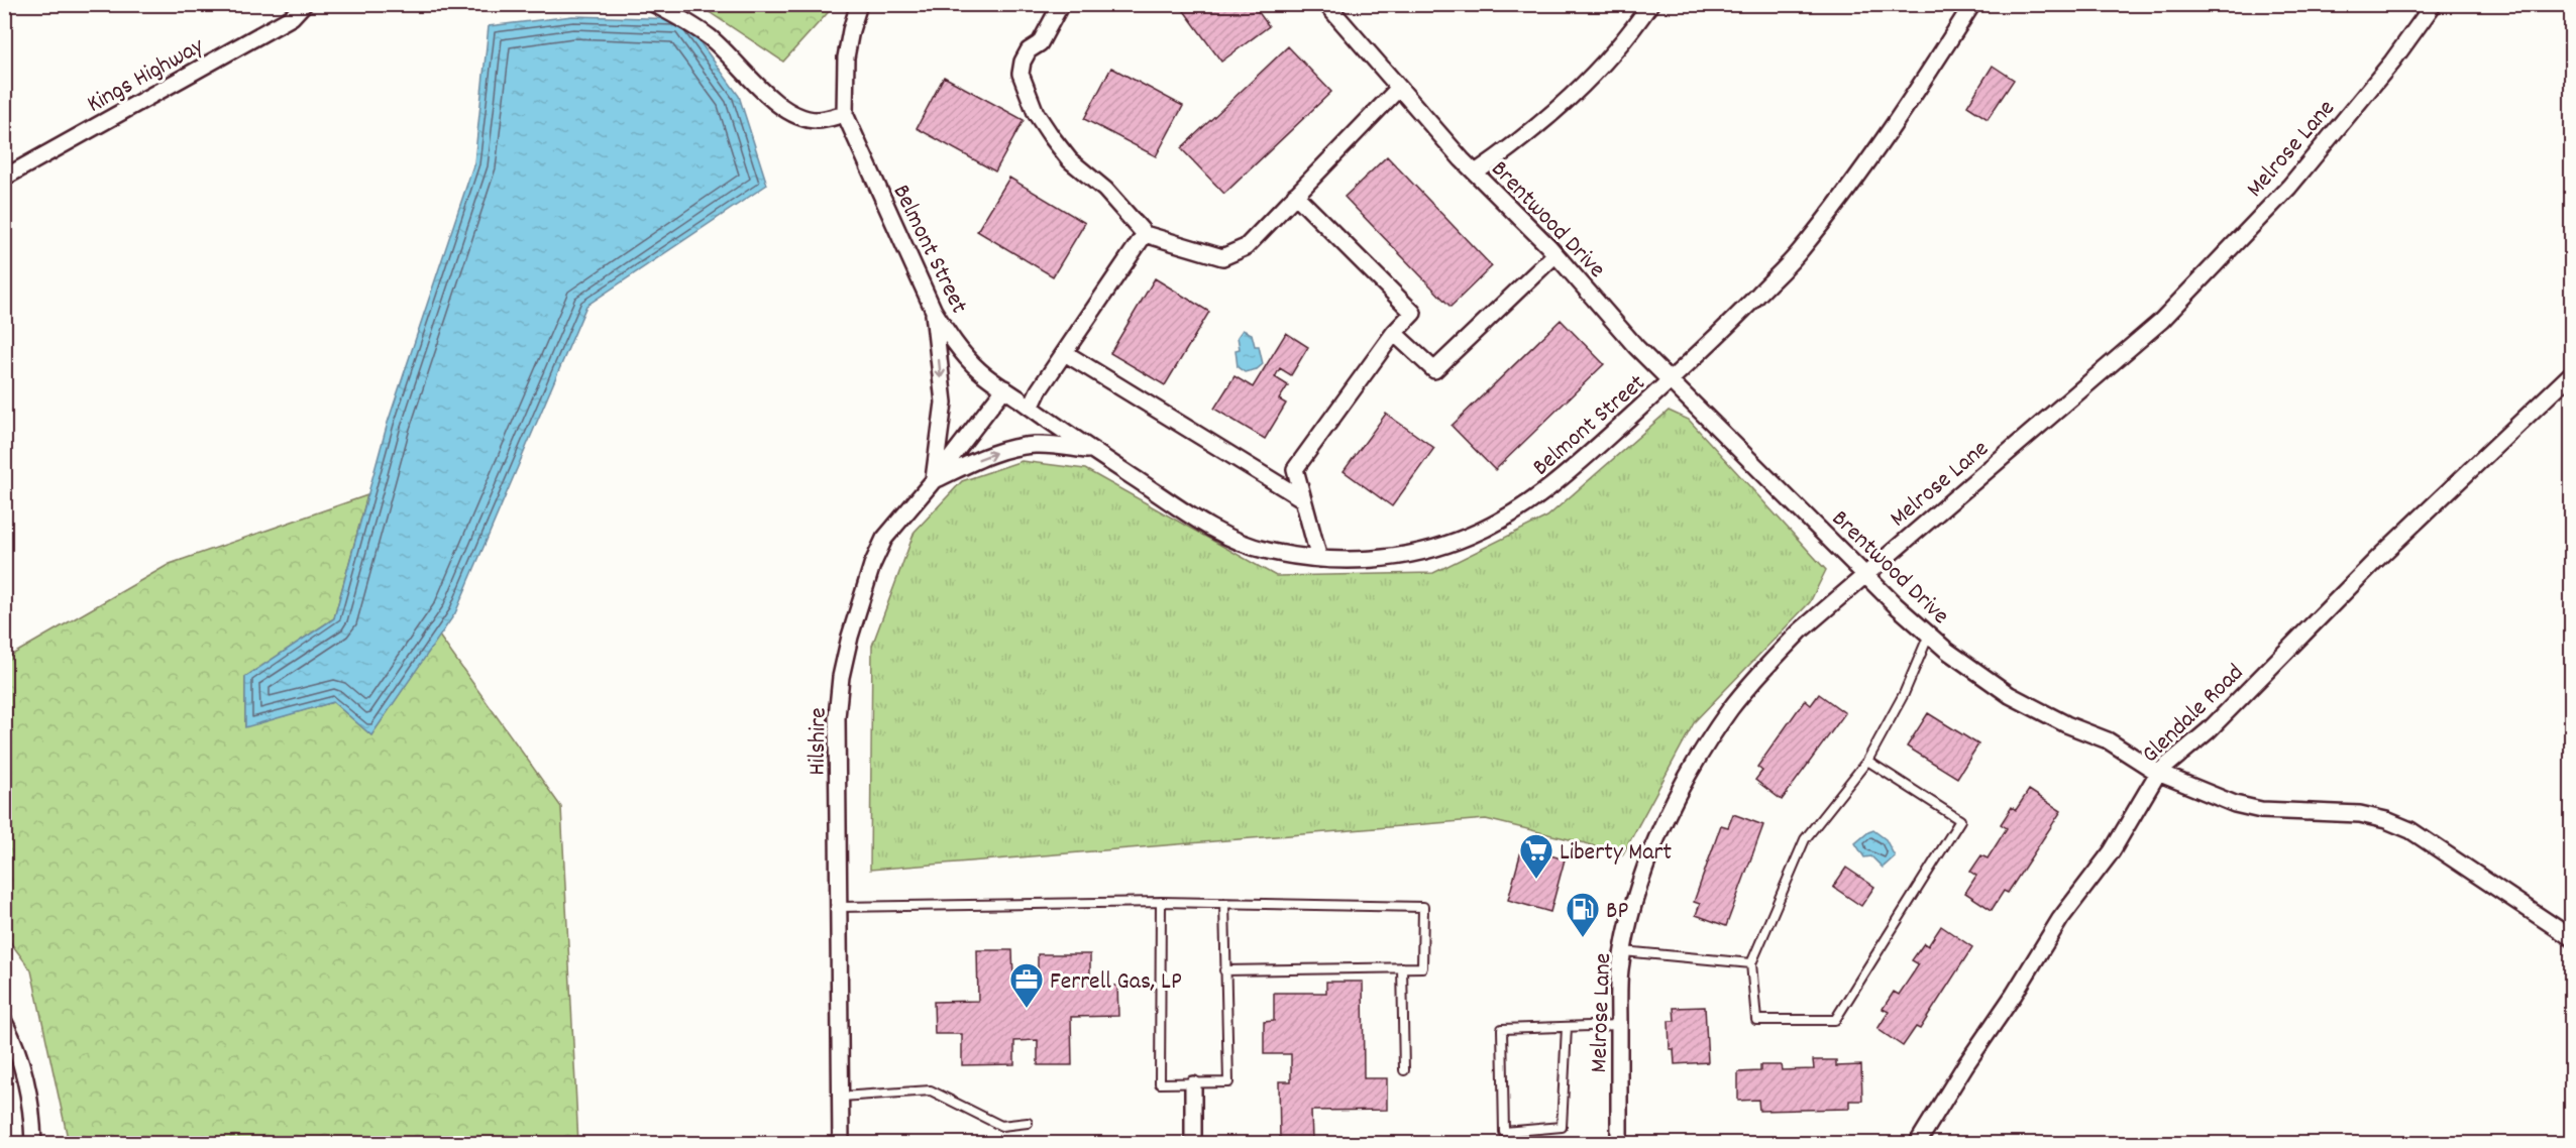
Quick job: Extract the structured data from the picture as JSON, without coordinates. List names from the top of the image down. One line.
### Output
{"streets":{"street":["Kings Highway","Melrose Lane","Brentwood Drive","Belmont Street","Glendale Road","Hilshire"]},"crossings":[["Melrose Lane","Brentwood Drive"],["Brentwood Drive","Belmont Street"],["Brentwood Drive","Glendale Road"],["Belmont Street","Hilshire"]],"places":{"supermarket":["Liberty Mart"],"fuel station":["BP"],"office":["Ferrell Gas, LP"]}}
